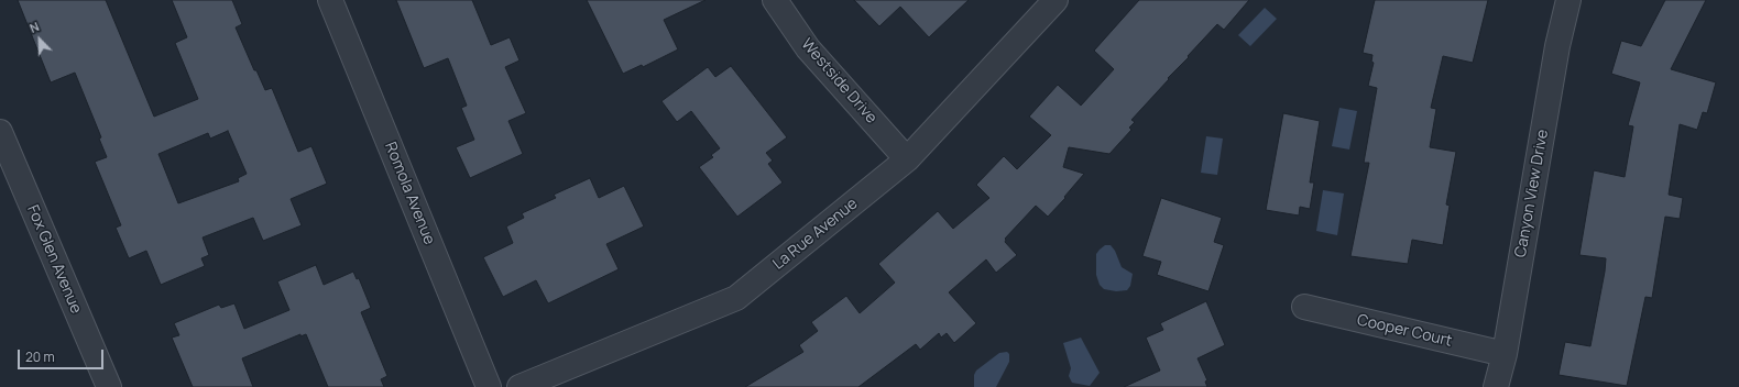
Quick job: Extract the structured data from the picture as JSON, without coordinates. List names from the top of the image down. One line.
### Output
{"streets":{"street":["Westside Drive","Romola Avenue","Canyon View Drive","La Rue Avenue","Fox Glen Avenue","Cooper Court"]},"crossings":[["Westside Drive","La Rue Avenue"],["Canyon View Drive","Cooper Court"]],"scale_bar":"20 m","north":"top left"}
